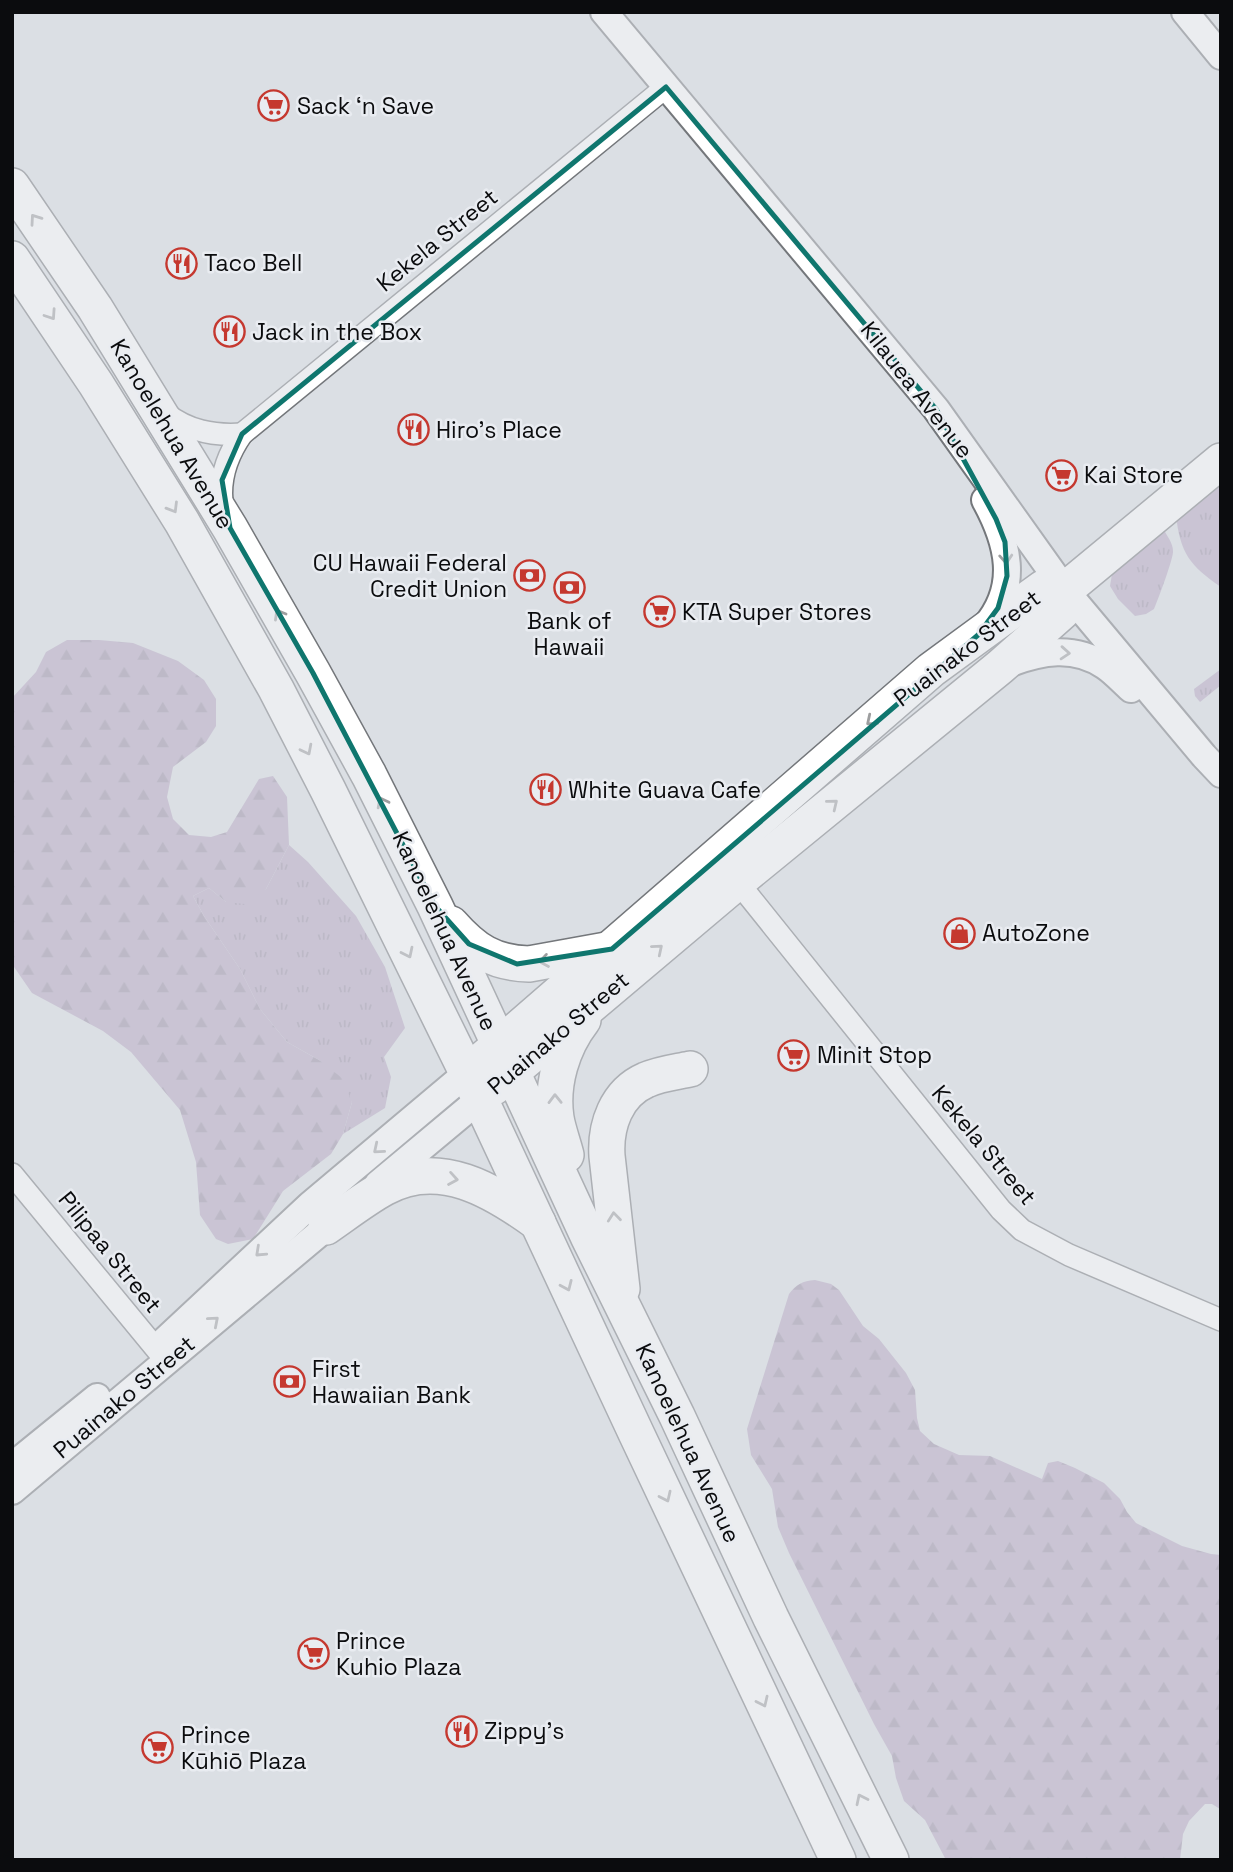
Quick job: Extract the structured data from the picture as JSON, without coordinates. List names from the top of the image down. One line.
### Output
{"streets":{"highway":["Kanoelehua Avenue","Puainako Street"],"street":["Kekela Street","Kilauea Avenue","Pilipaa Street"]},"crossings":[["Kekela Street","Kilauea Avenue"],["Kekela Street","Kanoelehua Avenue"],["Kekela Street","Puainako Street"],["Kilauea Avenue","Puainako Street"],["Kanoelehua Avenue","Puainako Street"],["Puainako Street","Pilipaa Street"]],"places":{"supermarket":["Sack ‘n Save","Kai Store","KTA Super Stores","Minit Stop","Prince Kuhio Plaza","Prince Kūhiō Plaza"],"restaurant":["Taco Bell","Jack in the Box","Hiro's Place","White Guava Cafe","Zippy's"],"bank":["CU Hawaii Federal Credit Union","Bank of Hawaii","First Hawaiian Bank"],"shop":["AutoZone"]}}
